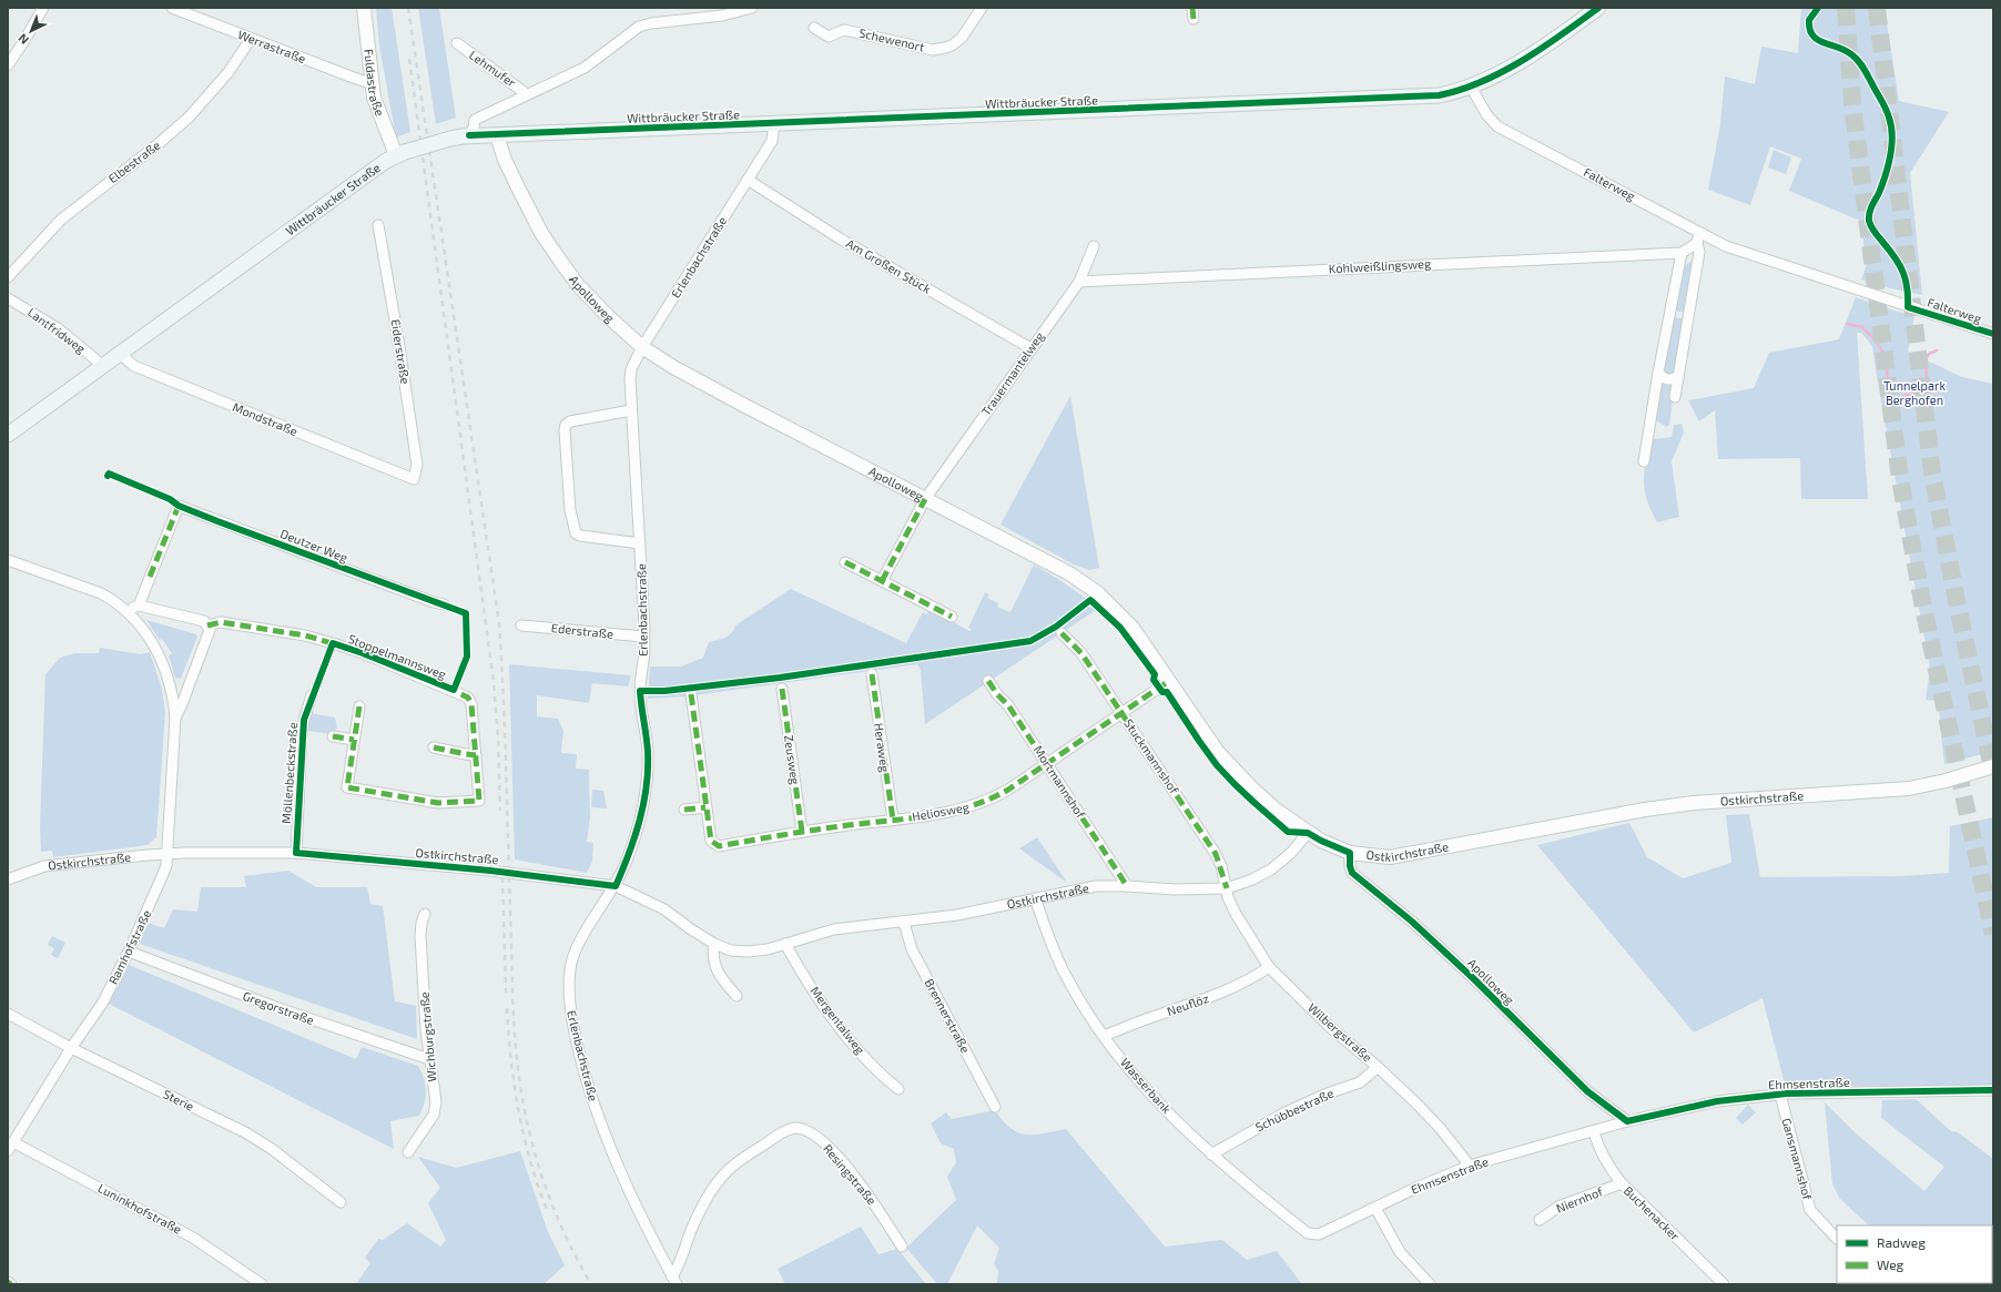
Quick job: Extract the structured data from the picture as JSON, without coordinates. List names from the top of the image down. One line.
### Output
{"streets":{"main road":["Wittbräucker Straße"],"street":["Schewenort","Werrastraße","Lehmufer","Fuldastraße","Elbestraße","Falterweg","Erlenbachstraße","Am Großen Stück","Kohlweißlingsweg","Apolloweg","Lantfridweg","Eiderstraße","Trauermantelweg","Mondstraße","Deutzer Weg","Ederstraße","Stoppelmannsweg","Heraweg","Stuckmannshof","Zeusweg","Möllenbeckstraße","Mortmannshof","Ostkirchstraße","Heliosweg","Ramhofstraße","Neuflöz","Gregorstraße","Brennerstraße","Mergentalweg","Wilbergstraße","Wichburgstraße","Ehmsenstraße","Wasserbank","Sterie","Schübbestraße","Gansmannshof","Resingstraße","Niernhof","Luninkhofstraße","Buchenacker"]},"crossings":[["Werrastraße","Fuldastraße"],["Werrastraße","Elbestraße"],["Fuldastraße","Wittbräucker Straße"],["Wittbräucker Straße","Falterweg"],["Wittbräucker Straße","Erlenbachstraße"],["Wittbräucker Straße","Apolloweg"],["Wittbräucker Straße","Lantfridweg"],["Wittbräucker Straße","Mondstraße"],["Erlenbachstraße","Am Großen Stück"],["Erlenbachstraße","Apolloweg"],["Erlenbachstraße","Ederstraße"],["Erlenbachstraße","Ostkirchstraße"],["Erlenbachstraße","Resingstraße"],["Am Großen Stück","Trauermantelweg"],["Kohlweißlingsweg","Trauermantelweg"],["Apolloweg","Trauermantelweg"],["Apolloweg","Ostkirchstraße"],["Apolloweg","Heliosweg"],["Apolloweg","Ehmsenstraße"],["Eiderstraße","Mondstraße"],["Deutzer Weg","Stoppelmannsweg"],["Stoppelmannsweg","Ramhofstraße"],["Heraweg","Heliosweg"],["Stuckmannshof","Ostkirchstraße"],["Stuckmannshof","Heliosweg"],["Stuckmannshof","Wilbergstraße"],["Zeusweg","Heliosweg"],["Möllenbeckstraße","Ostkirchstraße"],["Mortmannshof","Ostkirchstraße"],["Mortmannshof","Heliosweg"],["Ostkirchstraße","Ramhofstraße"],["Ostkirchstraße","Brennerstraße"],["Ostkirchstraße","Mergentalweg"],["Ostkirchstraße","Wilbergstraße"],["Ostkirchstraße","Wasserbank"],["Ramhofstraße","Gregorstraße"],["Ramhofstraße","Sterie"],["Ramhofstraße","Luninkhofstraße"],["Neuflöz","Wilbergstraße"],["Neuflöz","Wasserbank"],["Gregorstraße","Wichburgstraße"],["Wilbergstraße","Ehmsenstraße"],["Wilbergstraße","Schübbestraße"],["Ehmsenstraße","Wasserbank"],["Ehmsenstraße","Gansmannshof"],["Ehmsenstraße","Buchenacker"],["Wasserbank","Schübbestraße"],["Niernhof","Buchenacker"]],"parks":["Tunnelpark Berghofen"],"legend":["Radweg","Weg"],"north":"bottom left"}
